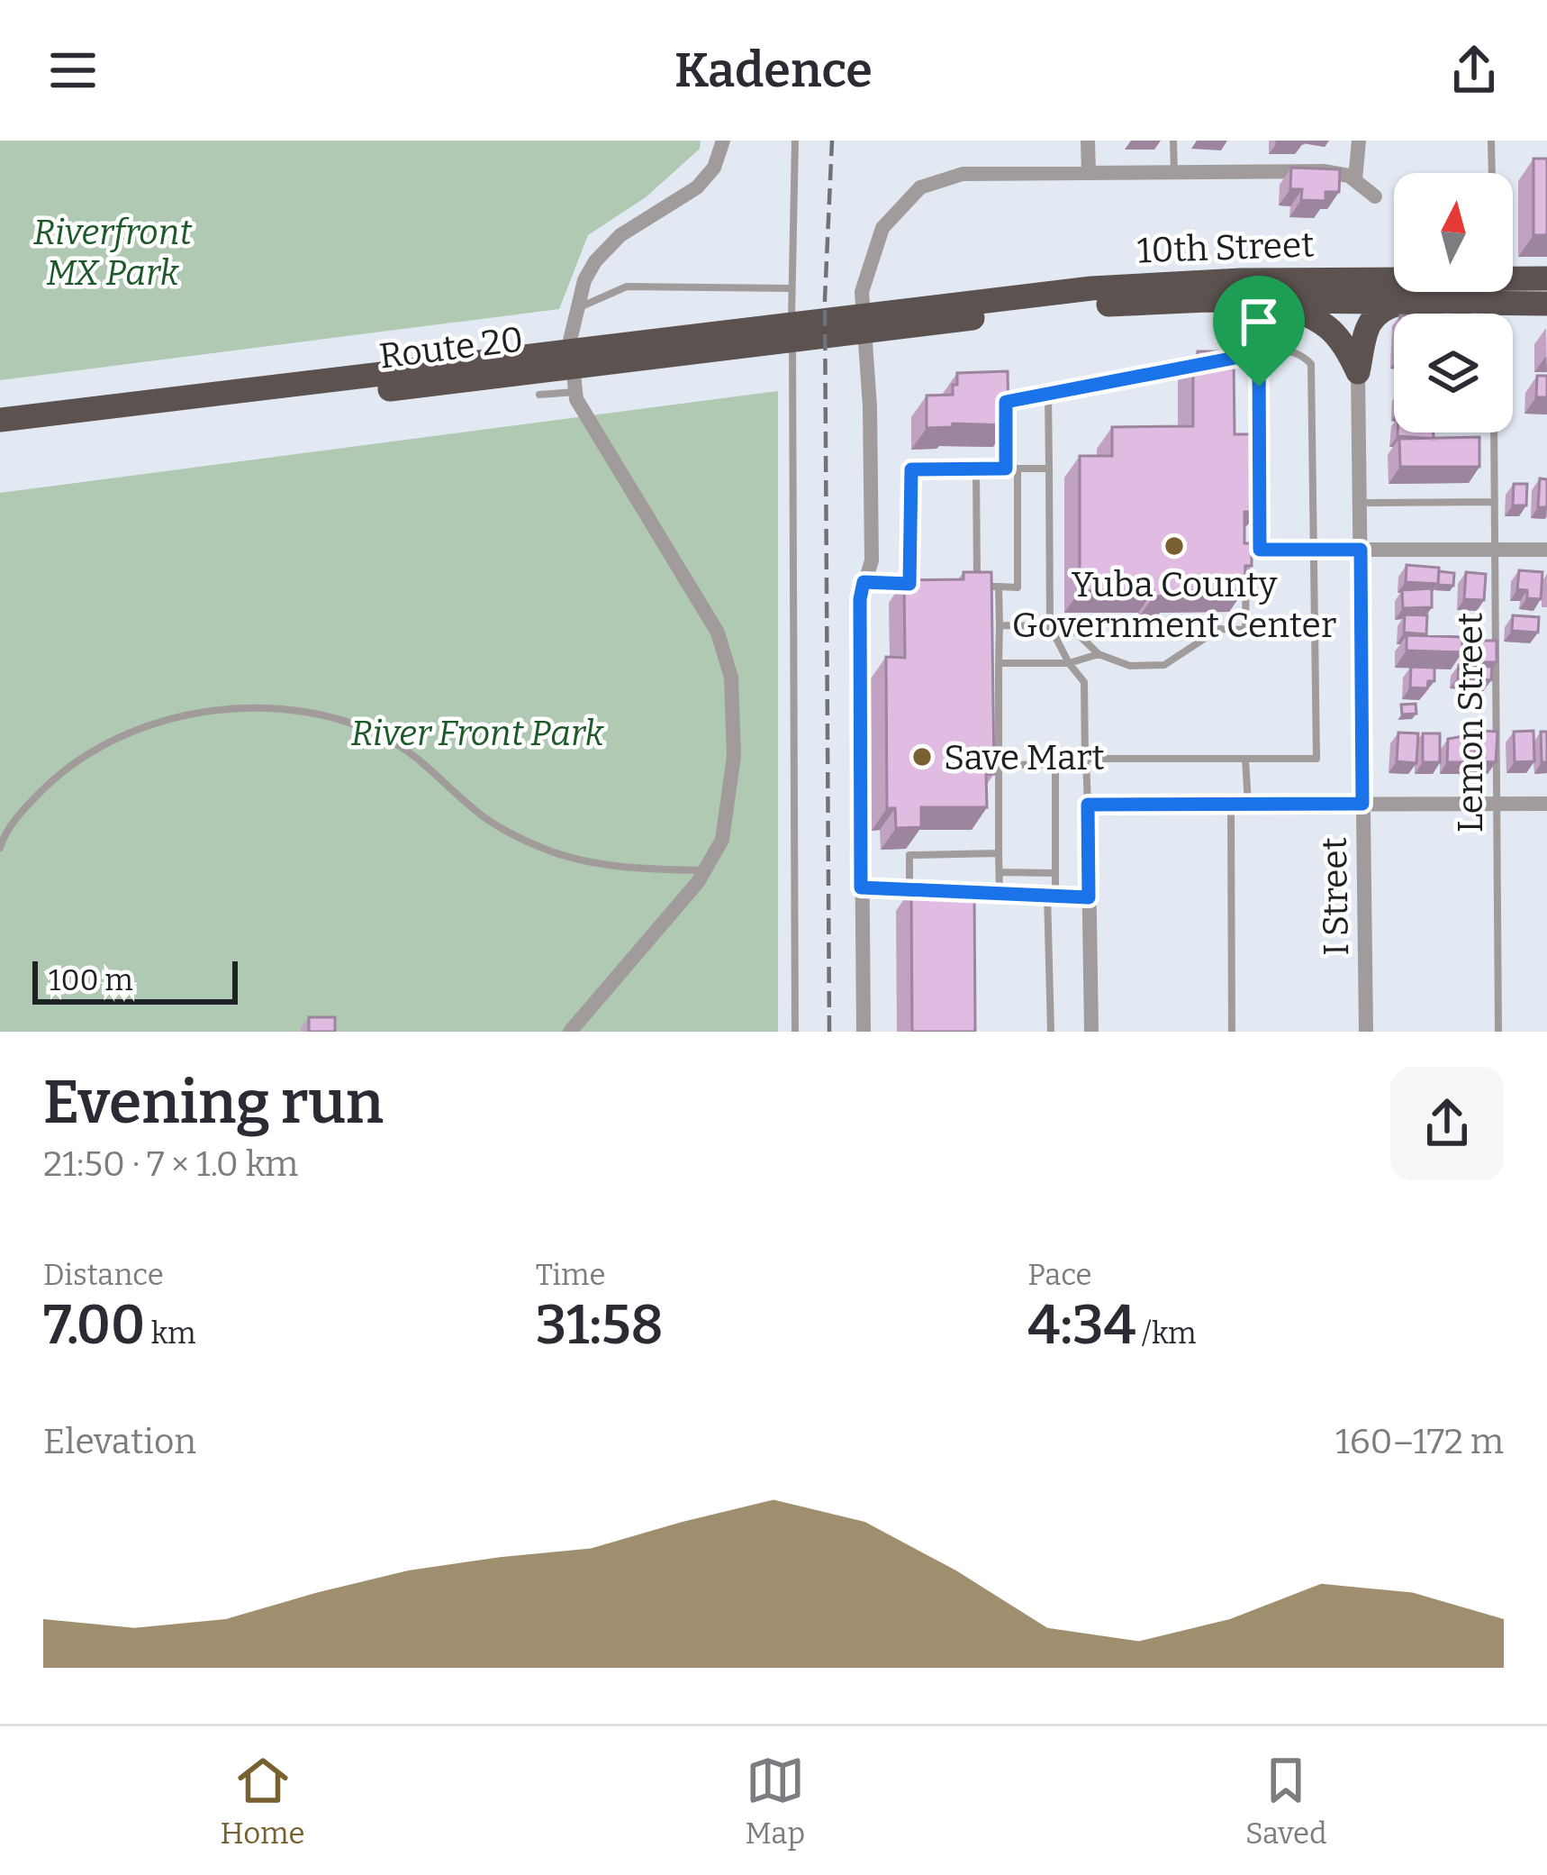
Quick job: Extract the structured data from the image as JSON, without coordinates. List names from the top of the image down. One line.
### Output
{"streets":{"highway":["10th Street","Route 20"],"street":["I Street"],"lane":["Lemon Street"]},"crossings":[["10th Street","Route 20"]],"parks":["Riverfront MX Park","River Front Park"],"places":["Yuba County Government Center","Save Mart"],"scale_bar":"100 m","north":"top","page":{"header":"Kadence","scale":"100 m","heading":["Evening run","21:50 · 7 × 1.0 km"],"stats":[["Distance","7.00 km"],["Time","31:58"],["Pace","4:34 /km"]],"chart":["Elevation","160–172 m"],"tabs":["Home","Map","Saved"]}}
